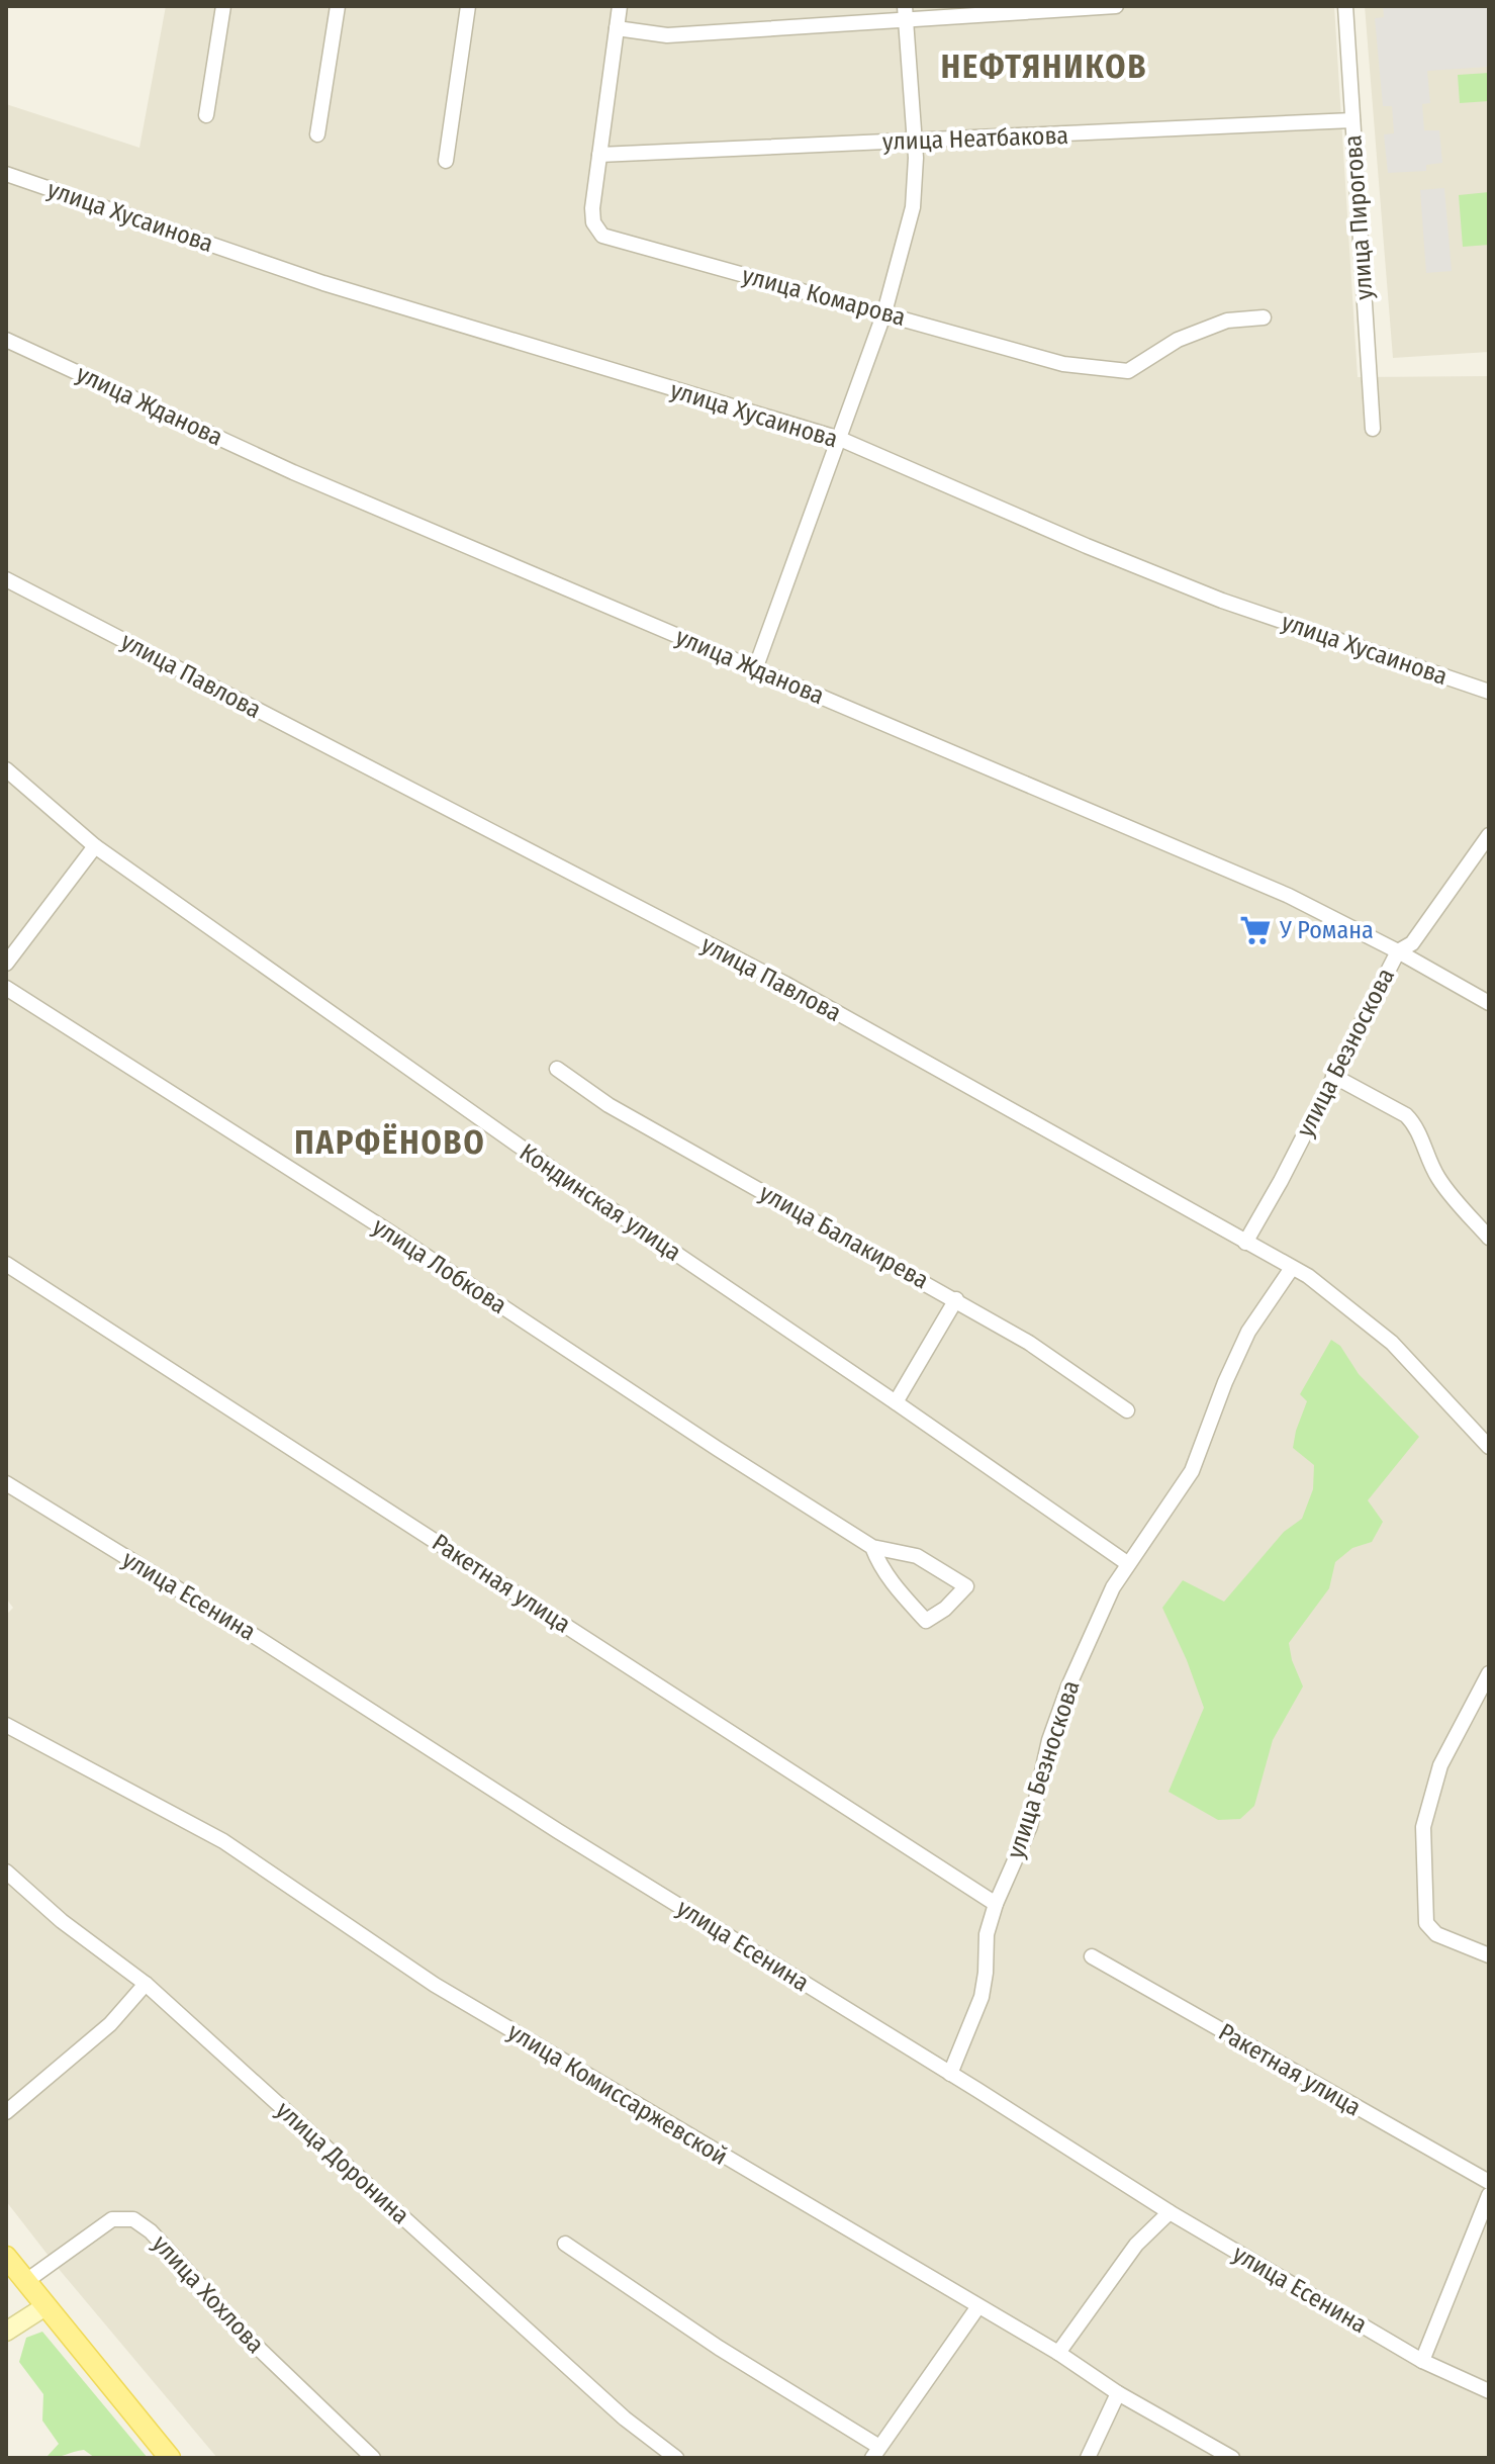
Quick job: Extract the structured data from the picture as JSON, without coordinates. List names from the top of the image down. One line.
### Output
{"streets":{"street":["улица Неатбакова","улица Хусаинова","улица Пирогова","улица Комарова","улица Жданова","улица Павлова","улица Безноскова","Кондинская улица","улица Балакирева","улица Лобкова","Ракетная улица","улица Есенина","улица Комиссаржевской","улица Доронина","улица Хохлова"]},"crossings":[["улица Неатбакова","улица Пирогова"],["улица Неатбакова","улица Комарова"],["улица Жданова","улица Безноскова"],["улица Павлова","улица Безноскова"],["улица Безноскова","Кондинская улица"],["улица Безноскова","Ракетная улица"],["улица Безноскова","улица Есенина"]],"districts":["НЕФТЯНИКОВ","ПАРФЁНОВО"],"places":{"supermarket":["У Романа"]}}
